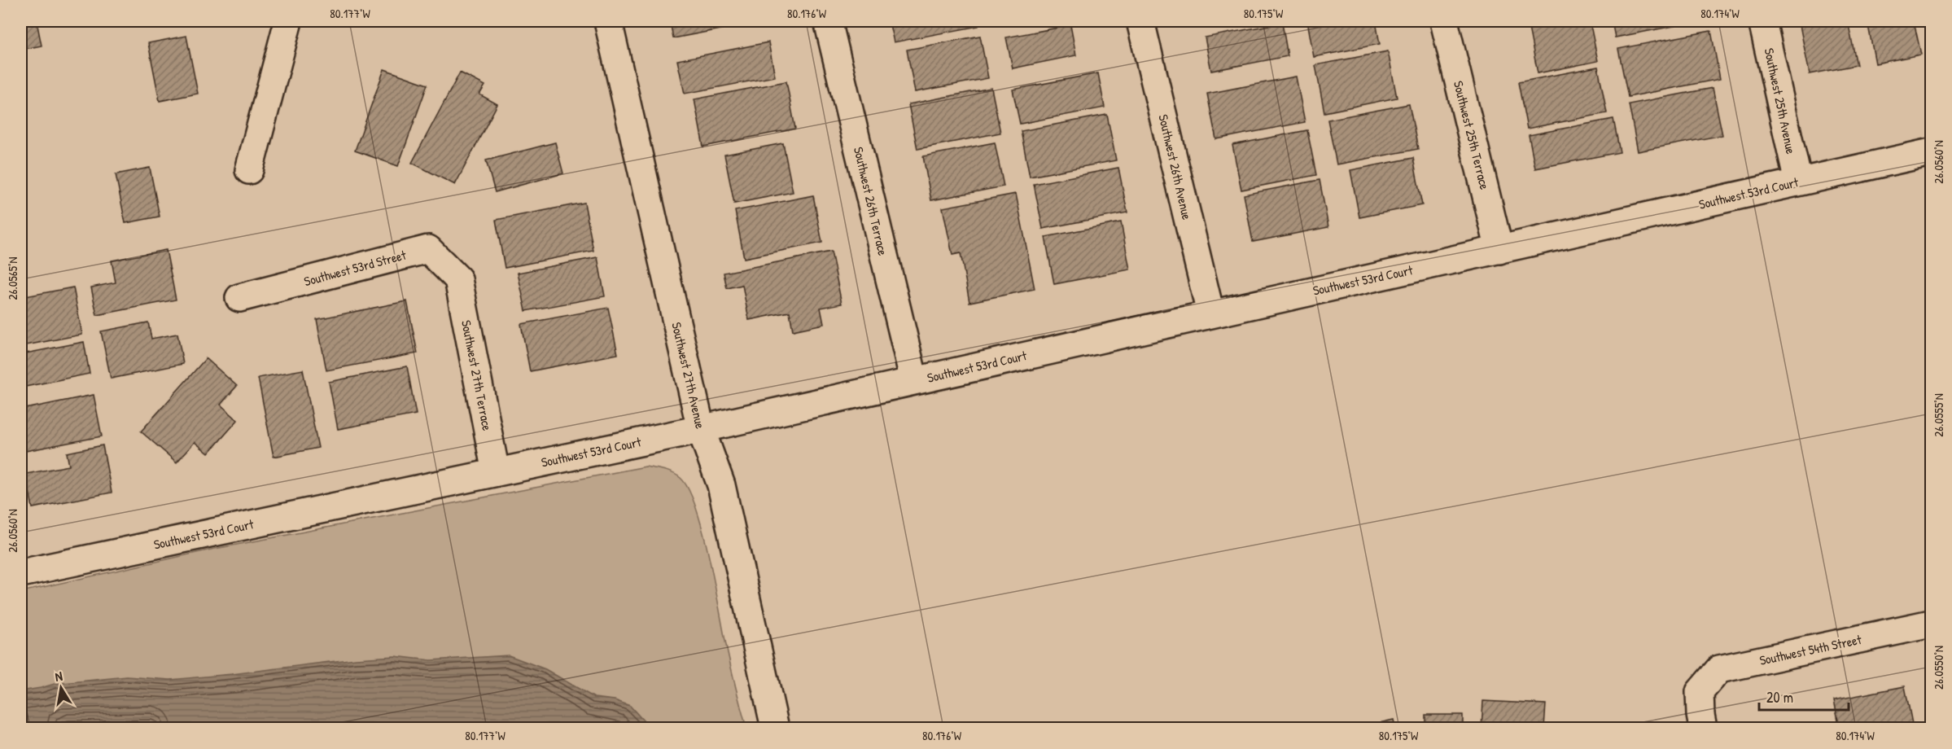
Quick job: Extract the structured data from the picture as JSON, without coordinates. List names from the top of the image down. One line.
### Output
{"streets":{"street":["Southwest 25th Avenue","Southwest 25th Terrace","Southwest 26th Avenue","Southwest 53rd Court","Southwest 26th Terrace","Southwest 53rd Street","Southwest 27th Terrace","Southwest 27th Avenue","Southwest 54th Street"]},"crossings":[["Southwest 25th Avenue","Southwest 53rd Court"],["Southwest 25th Terrace","Southwest 53rd Court"],["Southwest 26th Avenue","Southwest 53rd Court"],["Southwest 53rd Court","Southwest 26th Terrace"],["Southwest 53rd Court","Southwest 27th Terrace"],["Southwest 53rd Court","Southwest 27th Avenue"],["Southwest 53rd Street","Southwest 27th Terrace"]],"scale_bar":"20 m","north":"top","coordinates":["80.177°W","80.176°W","80.175°W","80.174°W","26.0560°N","26.0565°N","26.0555°N","26.0550°N"]}
